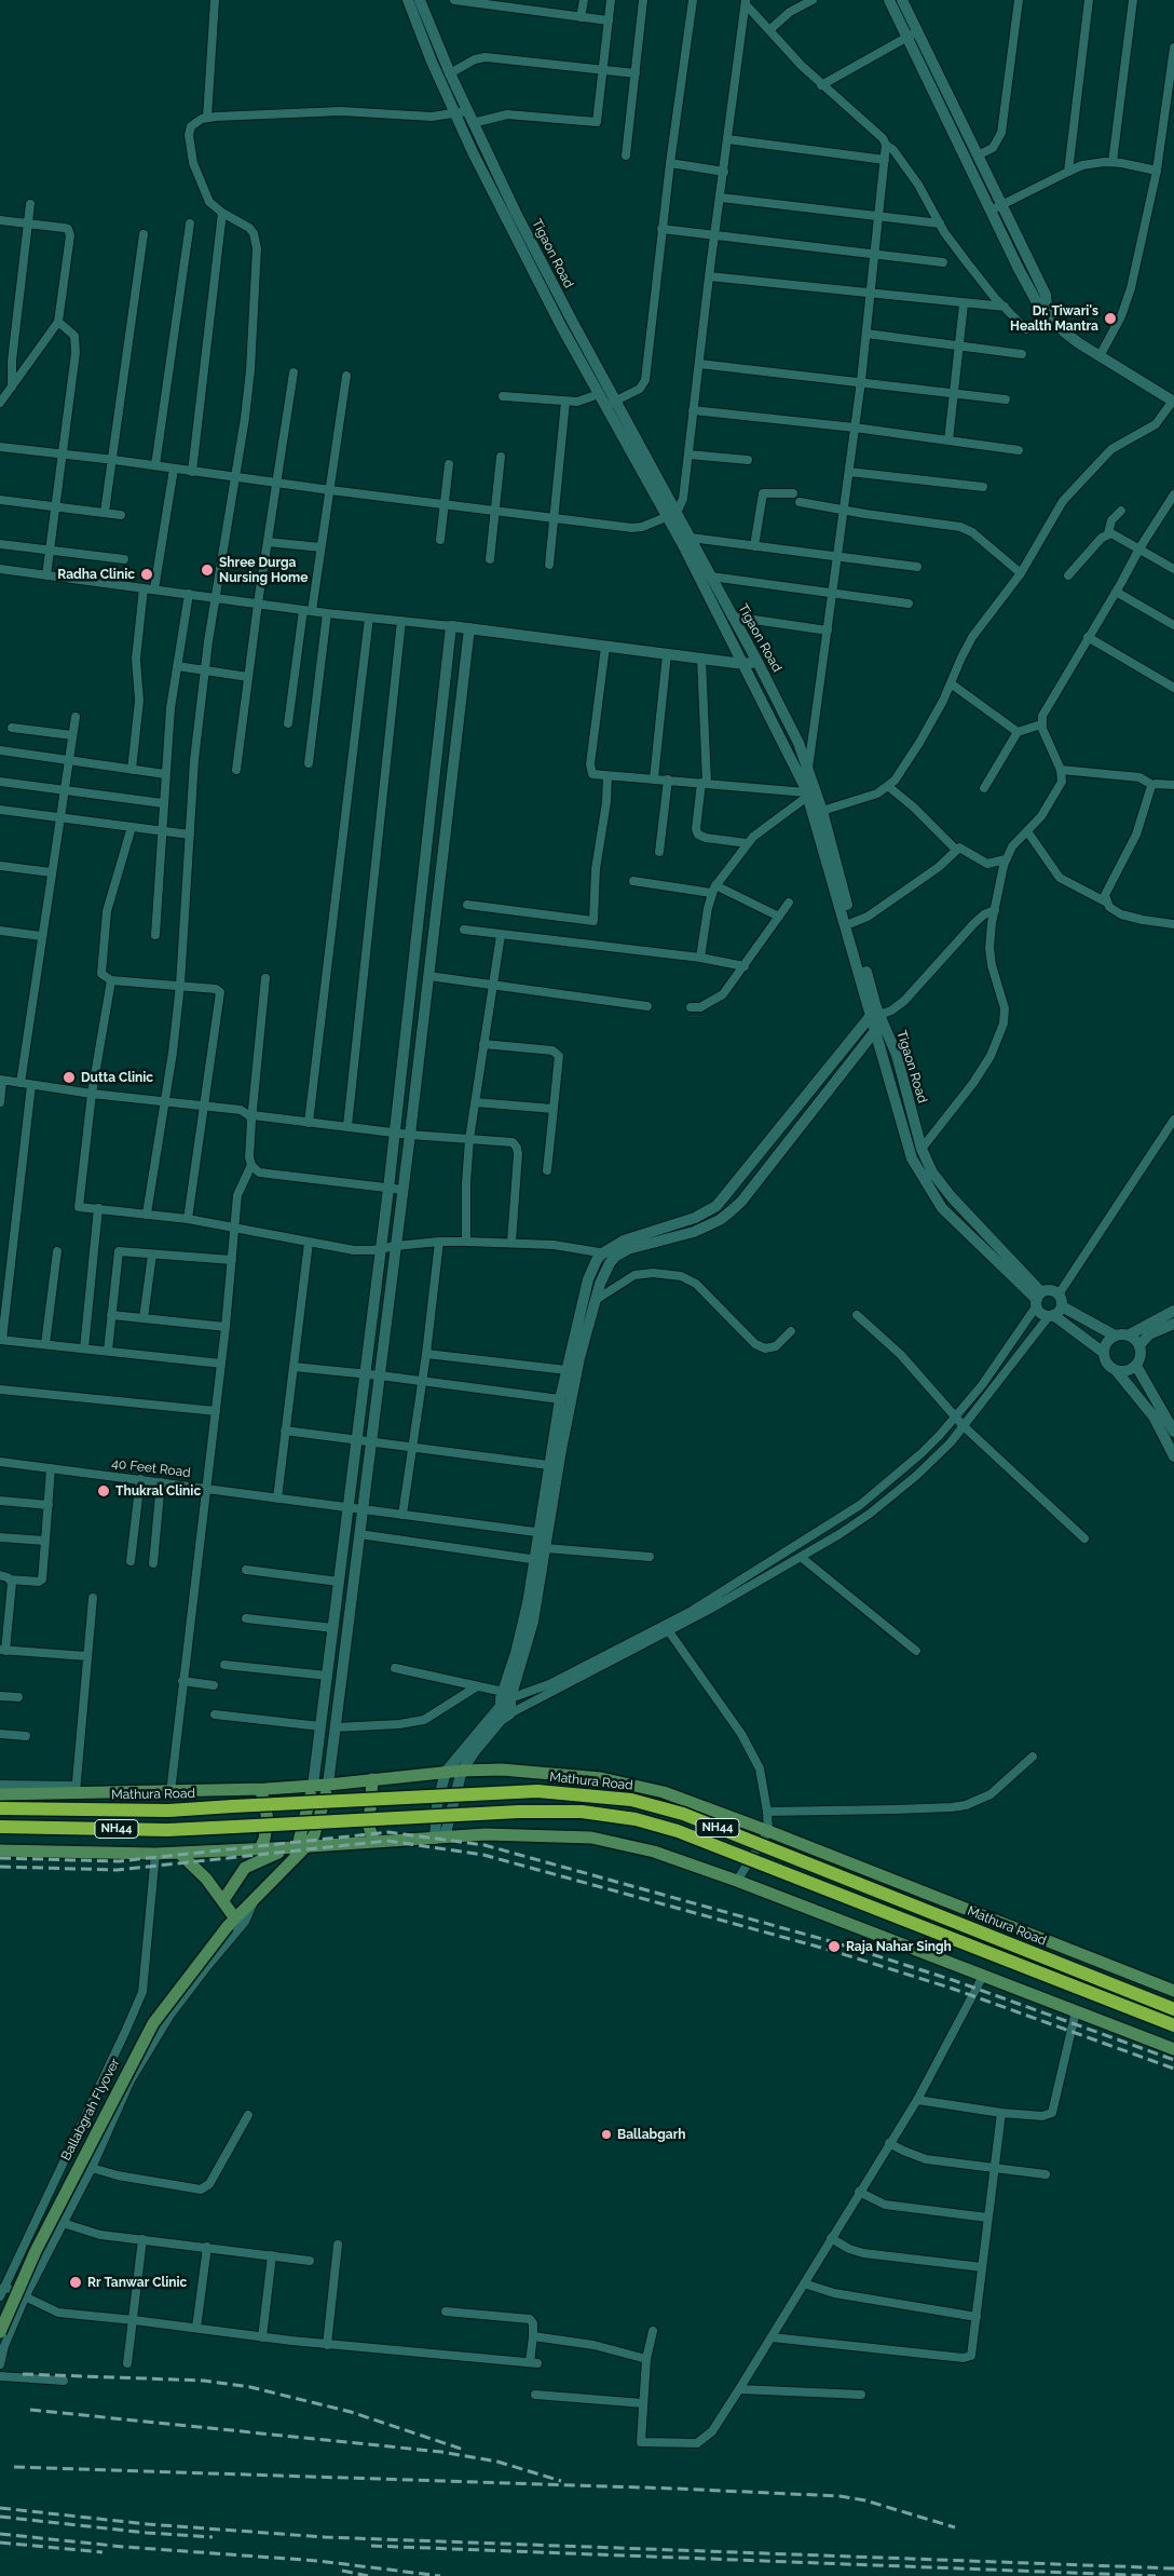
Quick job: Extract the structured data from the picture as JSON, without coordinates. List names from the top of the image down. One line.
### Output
{"streets":{"highway":["Mathura Road","NH44"],"main road":["Ballabgrah Flyover"],"street":["Tigaon Road","40 Feet Road"]},"places":["Dr. Tiwari's Health Mantra","Shree Durga Nursing Home","Radha Clinic","Dutta Clinic","Thukral Clinic","Raja Nahar Singh","Ballabgarh","Rr Tanwar Clinic"]}
